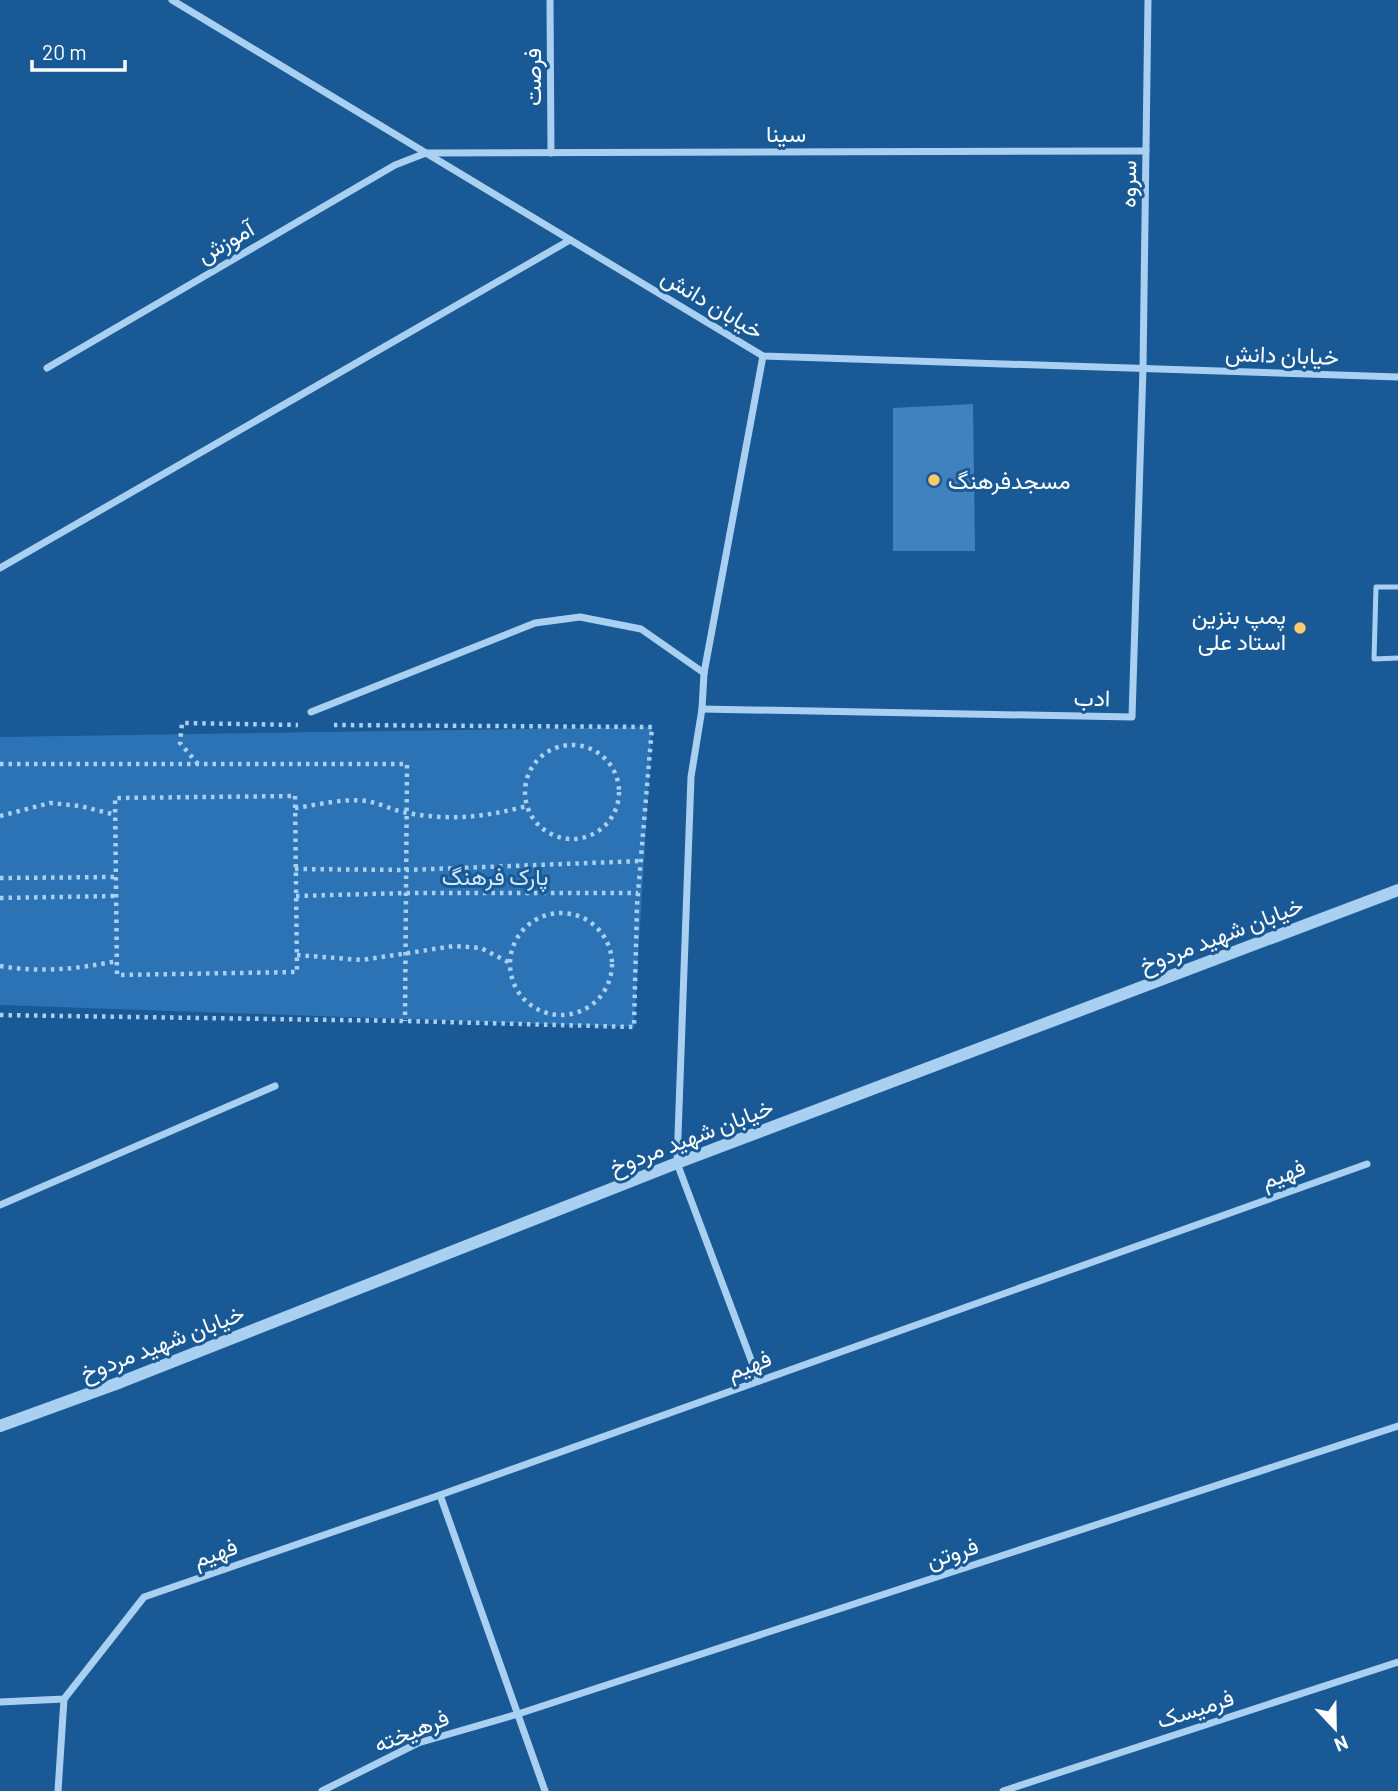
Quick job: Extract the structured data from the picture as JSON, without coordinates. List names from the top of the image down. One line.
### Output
{"streets":{"street":["فرصت","سینا","سروه","آموزش","خیابان دانش","ادب","خیابان شهید مردوخ","فهیم","فروتن","فرمیسک","فرهیخته"]},"crossings":[["فرصت","سینا"],["سینا","سروه"],["سینا","آموزش"],["سینا","خیابان دانش"],["سروه","خیابان دانش"],["سروه","ادب"],["آموزش","خیابان دانش"],["خیابان دانش","ادب"],["فروتن","فرهیخته"]],"parks":["پارک فرهنگ"],"places":["مسجدفرهنگ","پمپ بنزین استاد علی"],"scale_bar":"20 m","north":"bottom"}
